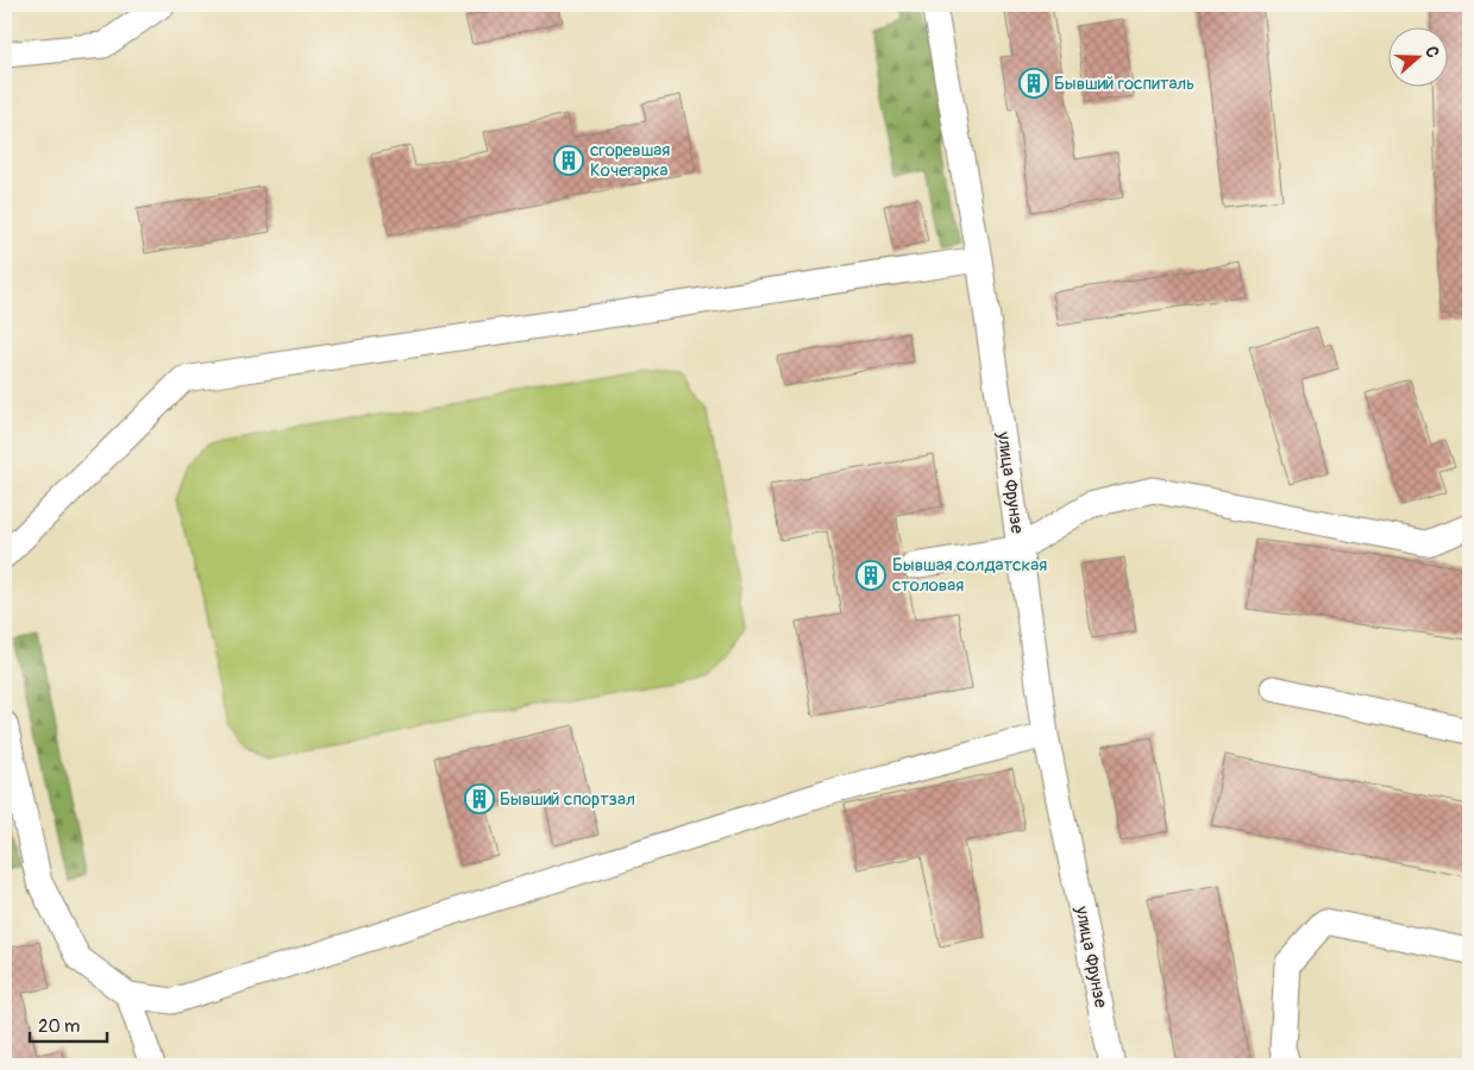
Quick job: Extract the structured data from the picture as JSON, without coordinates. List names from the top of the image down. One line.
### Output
{"streets":{"street":["улица Фрунзе"]},"places":{"building":["Бывший госпиталь","сгоревшая Кочегарка","Бывшая солдатская столовая","Бывший спортзал"]},"scale_bar":"20 m","north":"right"}
